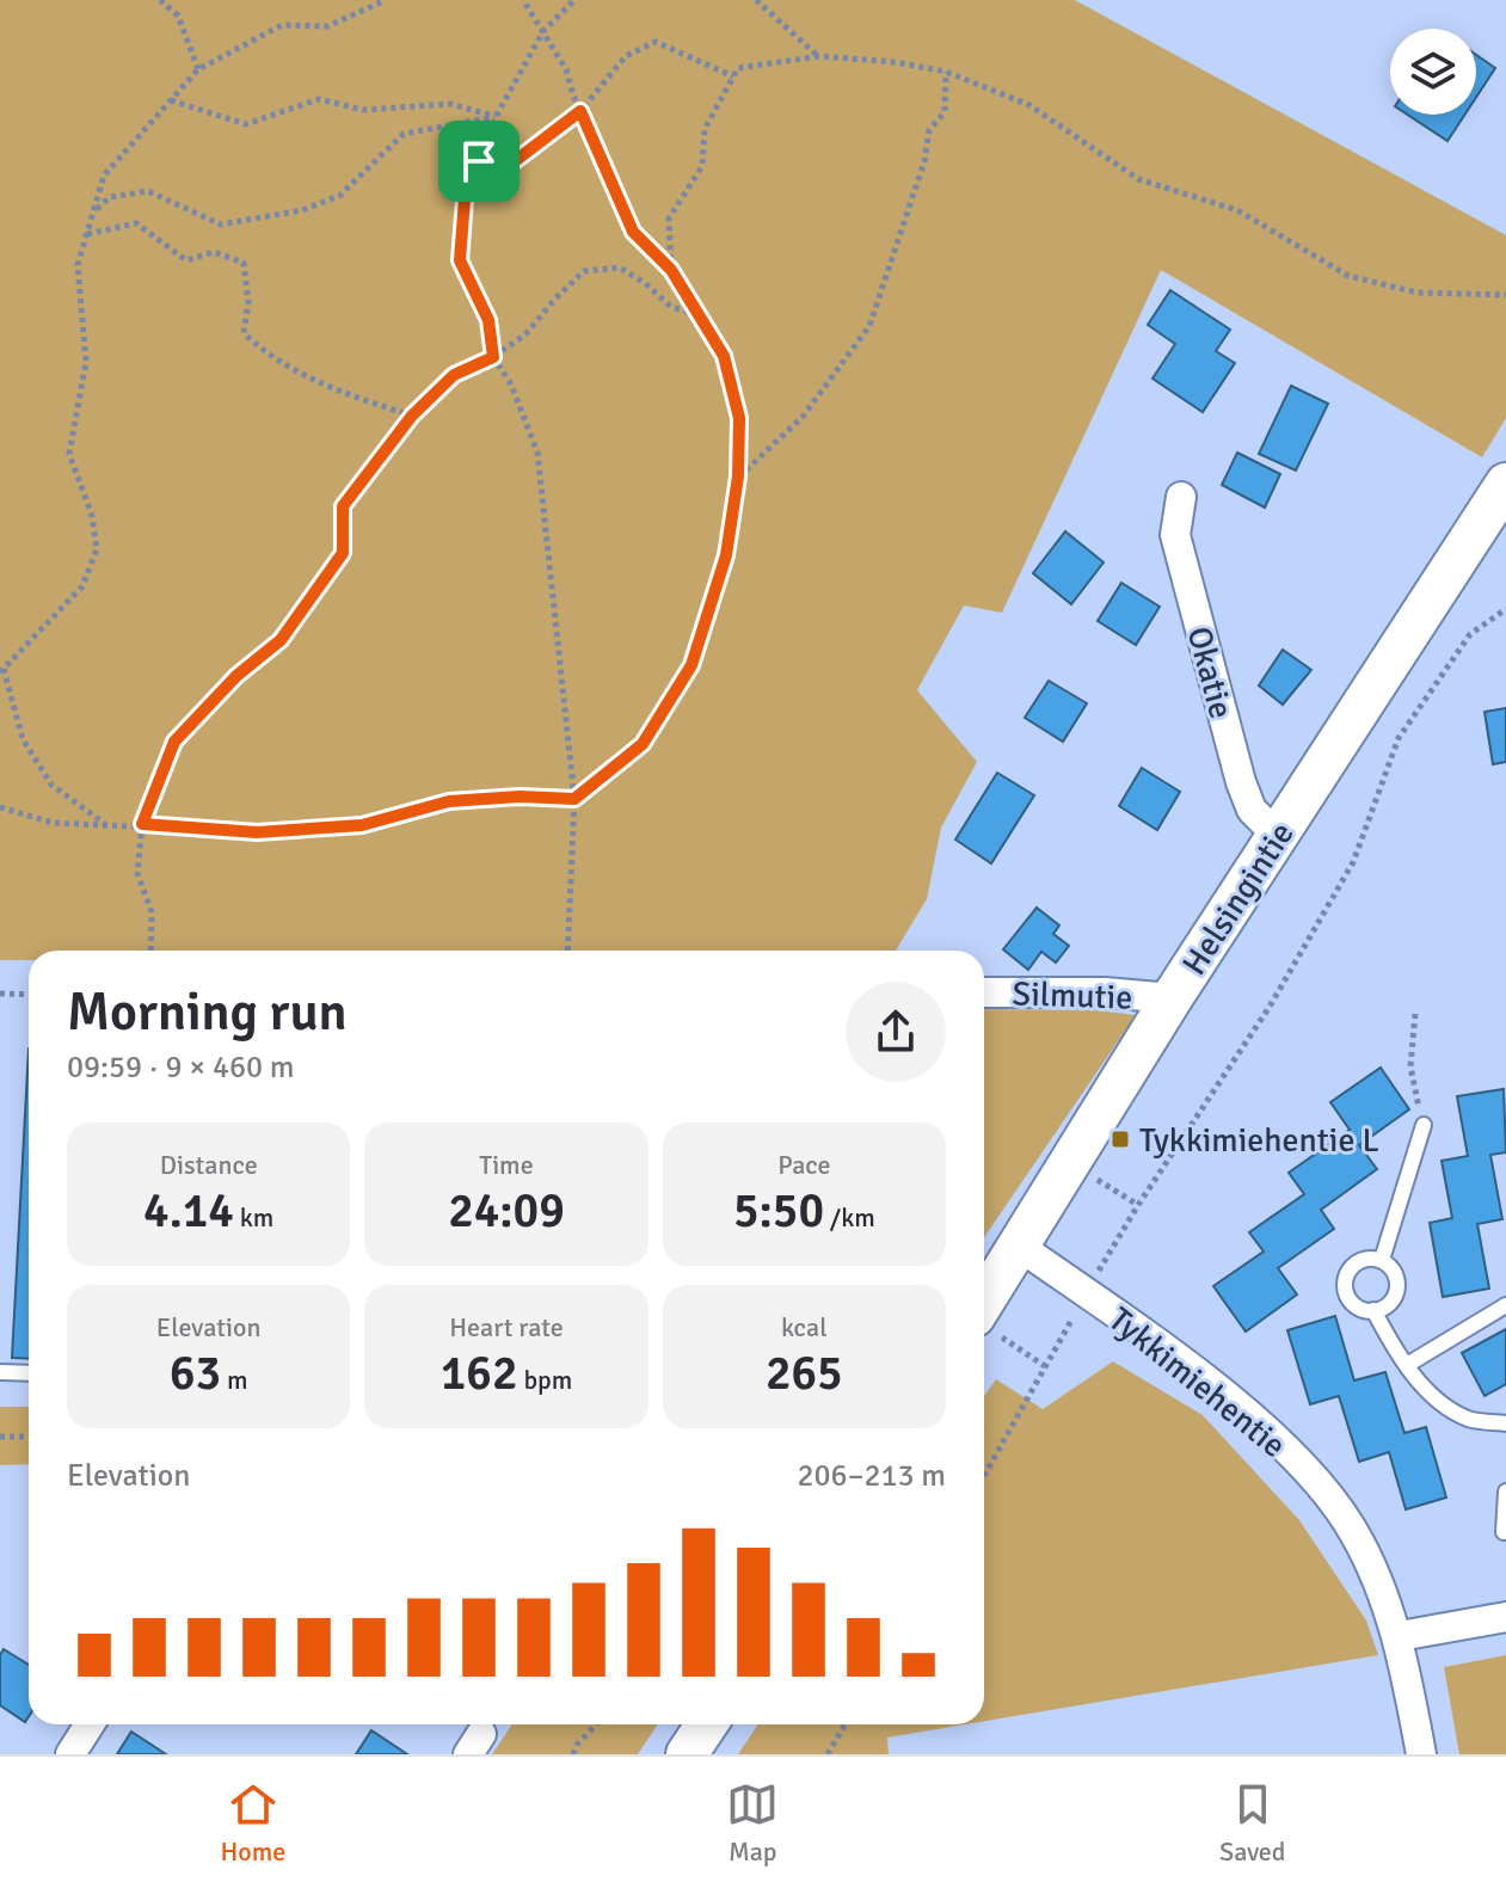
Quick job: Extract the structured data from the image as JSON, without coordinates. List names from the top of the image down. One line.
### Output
{"streets":{"main road":["Helsingintie"],"street":["Okatie","Silmutie","Tykkimiehentie"]},"crossings":[["Okatie","Helsingintie"],["Helsingintie","Silmutie"],["Helsingintie","Tykkimiehentie"]],"places":{"transit":["Tykkimiehentie L"]},"page":{"heading":["Morning run","09:59 · 9 × 460 m"],"stats":[["Distance","4.14 km"],["Time","24:09"],["Pace","5:50 /km"],["Elevation","63 m"],["Heart rate","162 bpm"],["kcal","265"]],"chart":["Elevation","206–213 m"],"tabs":["Home","Map","Saved"]}}
